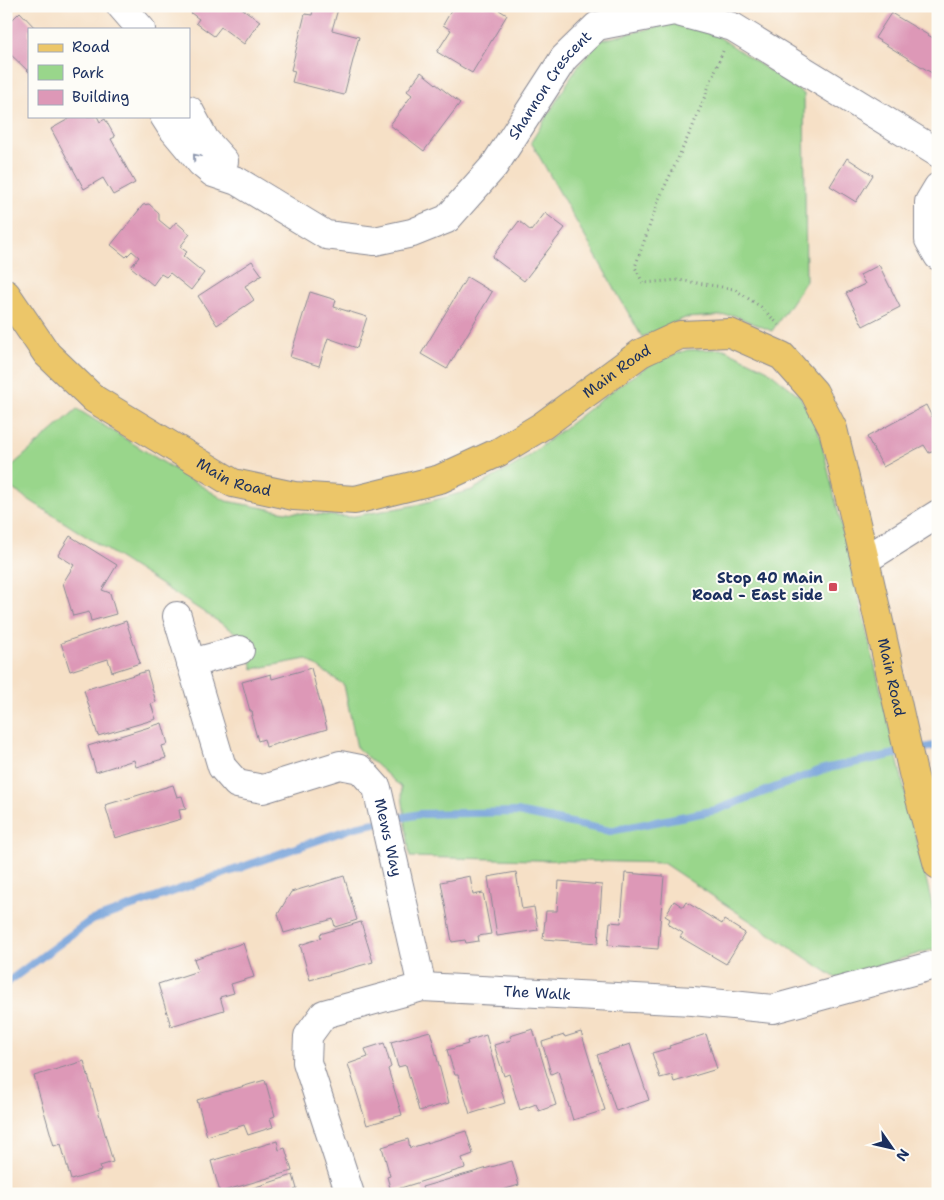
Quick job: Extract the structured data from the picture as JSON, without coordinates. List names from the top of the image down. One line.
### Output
{"streets":{"main road":["Main Road"],"street":["Shannon Crescent","Mews Way","The Walk"]},"crossings":[["Mews Way","The Walk"]],"places":{"transit":["Stop 40 Main Road - East side"]},"legend":["Road","Park","Building"],"north":"bottom right"}
